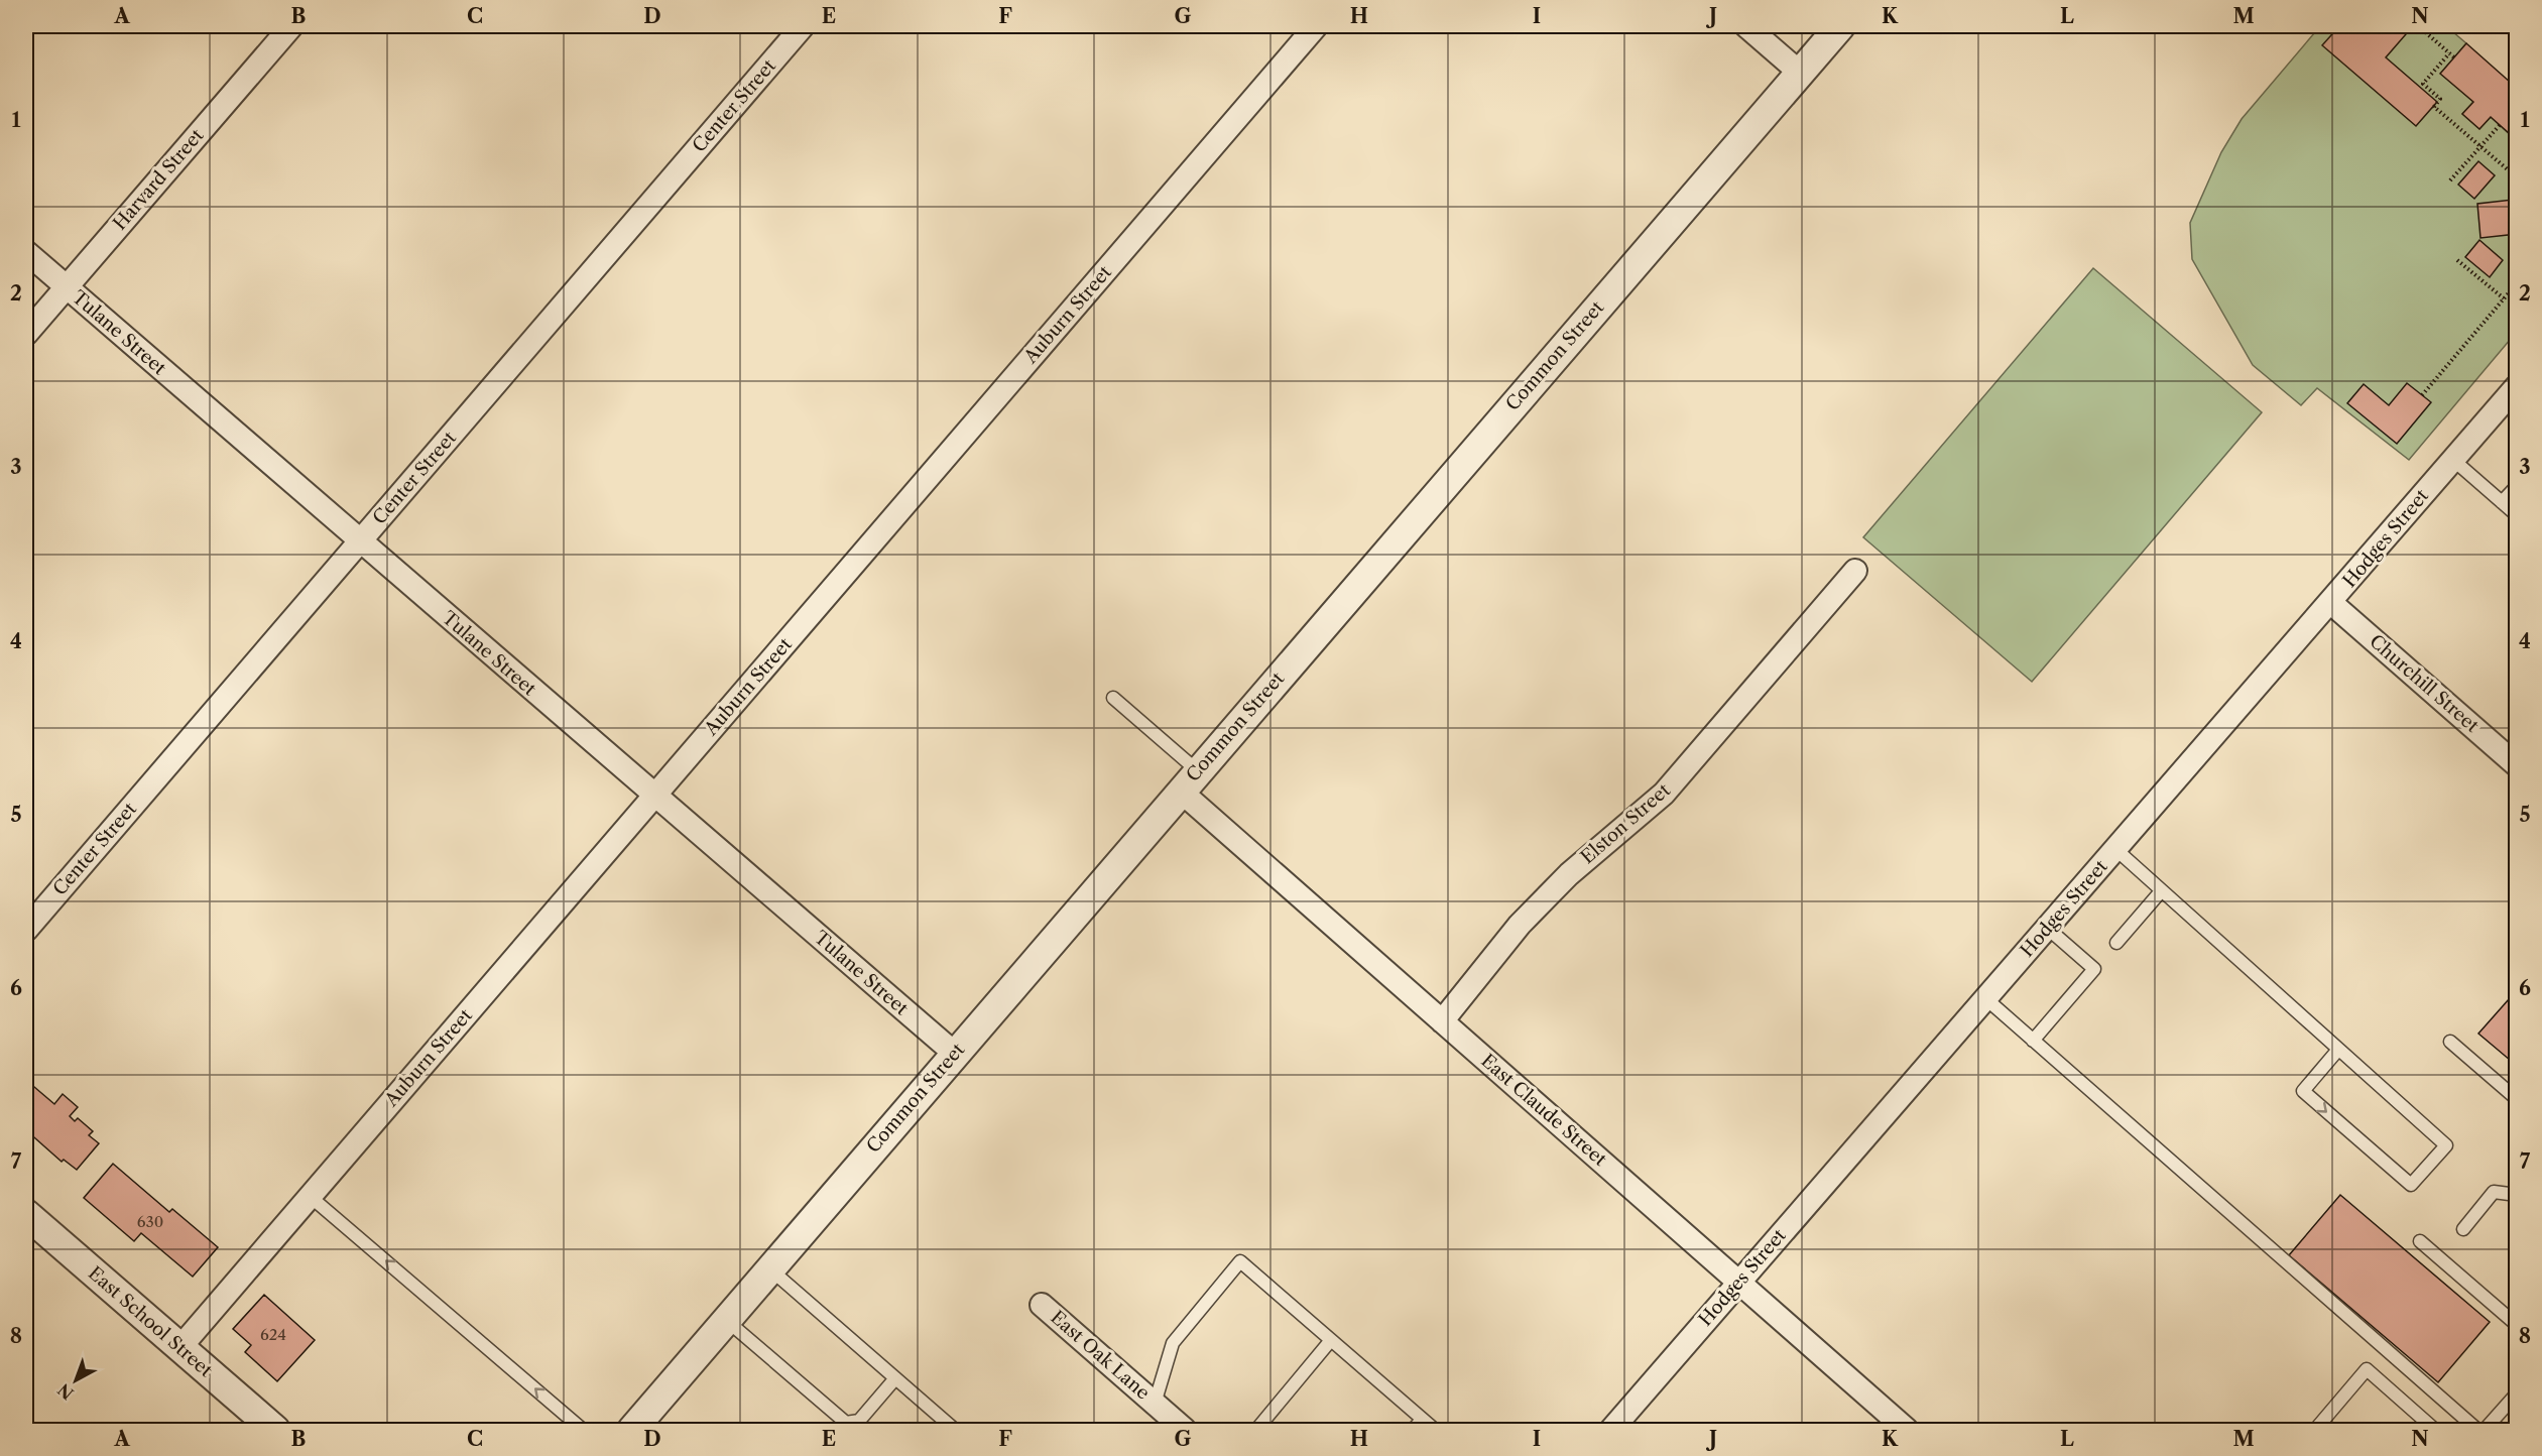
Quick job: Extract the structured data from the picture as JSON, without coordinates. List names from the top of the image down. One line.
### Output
{"streets":{"street":["Center Street","Harvard Street","Auburn Street","Tulane Street","Common Street","Hodges Street","Churchill Street","Elston Street","East Claude Street","East School Street","East Oak Lane"]},"crossings":[["Center Street","Tulane Street"],["Harvard Street","Tulane Street"],["Auburn Street","Tulane Street"],["Auburn Street","East School Street"],["Tulane Street","Common Street"],["Common Street","East Claude Street"],["Hodges Street","Churchill Street"],["Hodges Street","East Claude Street"],["Elston Street","East Claude Street"]],"house_numbers":["630","624"],"north":"bottom left","grid":{"columns":["A","B","C","D","E","F","G","H","I","J","K","L","M","N"],"rows":["1","2","3","4","5","6","7","8"]}}
